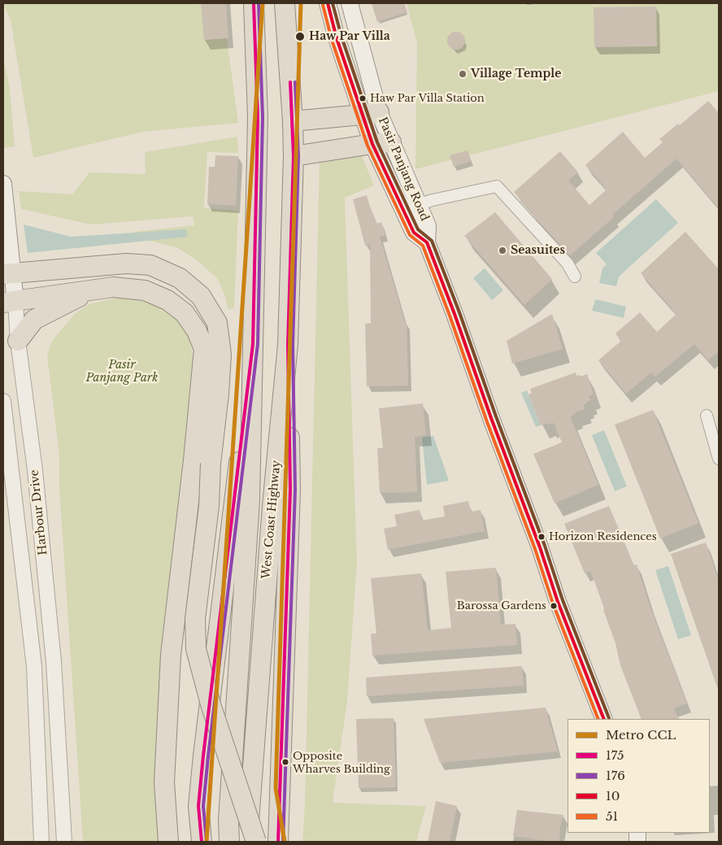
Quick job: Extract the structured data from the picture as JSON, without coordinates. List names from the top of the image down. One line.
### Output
{"streets":{"highway":["West Coast Highway"],"main road":["Pasir Panjang Road","Harbour Drive"]},"parks":["Pasir Panjang Park"],"places":["Haw Par Villa","Village Temple","Haw Par Villa Station","Seasuites","Horizon Residences","Barossa Gardens","Opposite Wharves Building"],"lines":["metro line CCL","transit line 175","transit line 176","transit line 10","transit line 51"],"legend":["Metro CCL","175","176","10","51"]}
